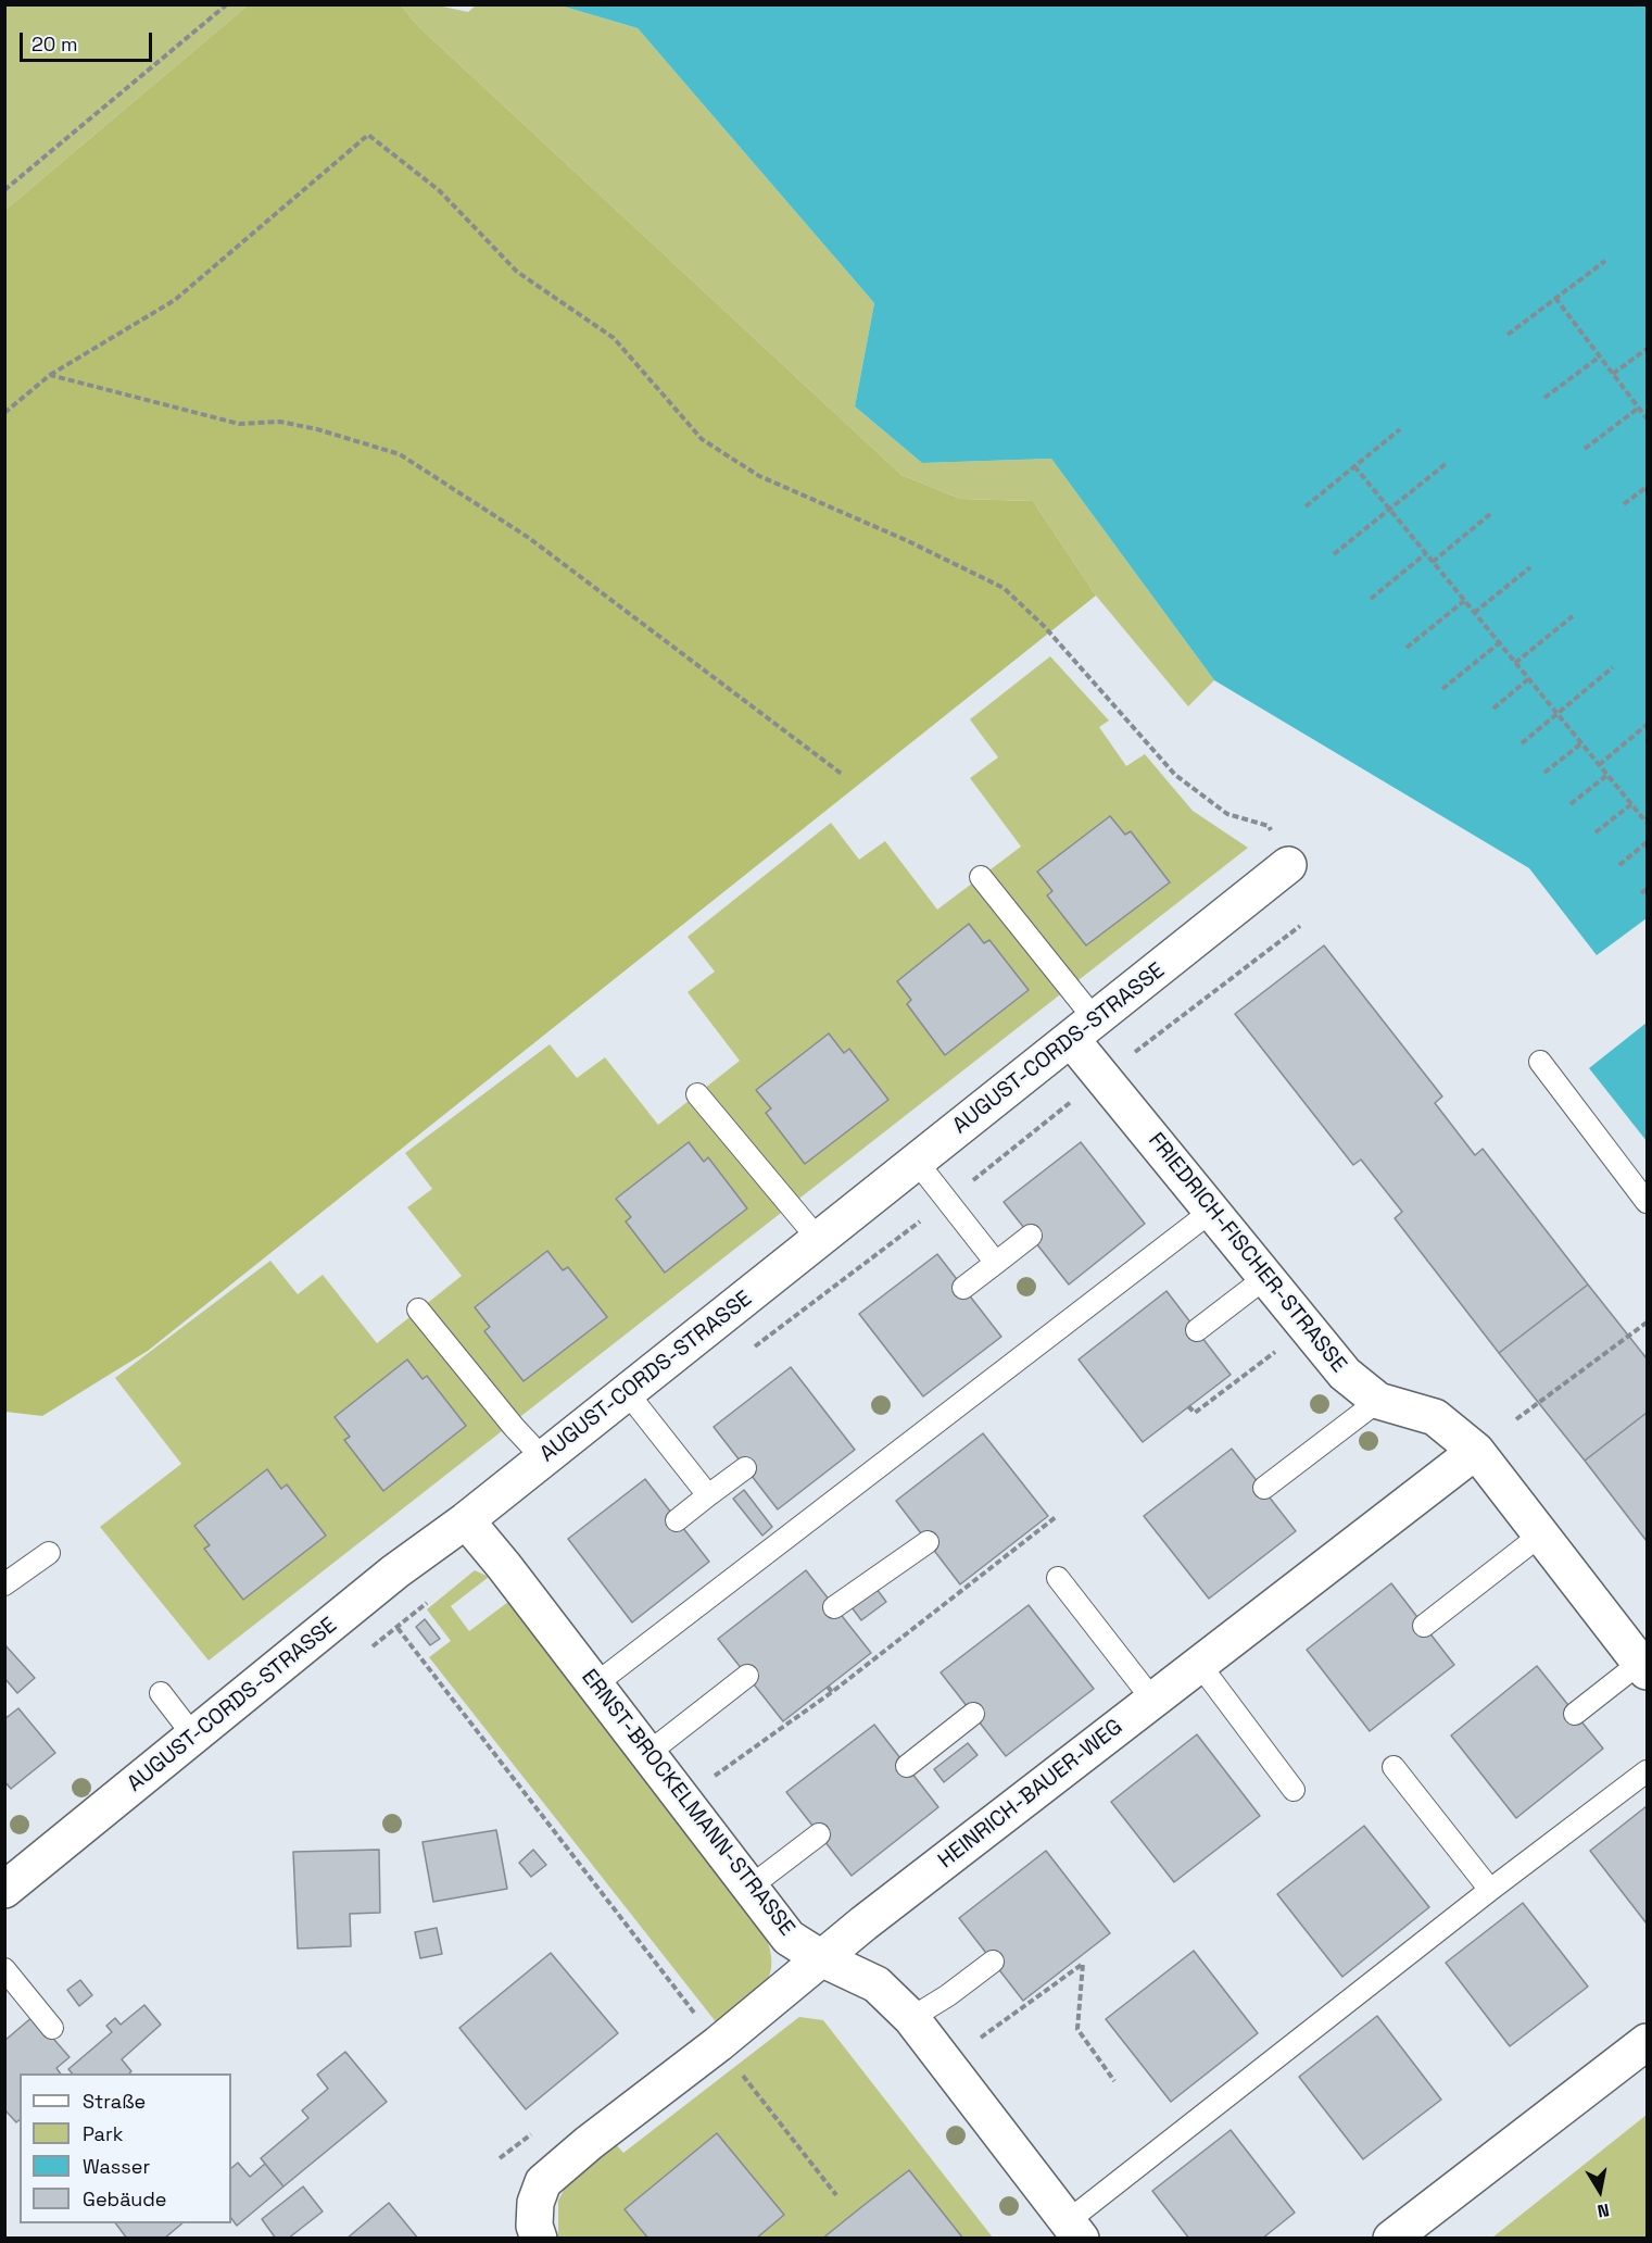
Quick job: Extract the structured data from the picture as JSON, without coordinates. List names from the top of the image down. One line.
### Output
{"streets":{"street":["AUGUST-CORDS-STRASSE","FRIEDRICH-FISCHER-STRASSE","HEINRICH-BAUER-WEG","ERNST-BROCKELMANN-STRASSE"]},"crossings":[["AUGUST-CORDS-STRASSE","FRIEDRICH-FISCHER-STRASSE"],["AUGUST-CORDS-STRASSE","ERNST-BROCKELMANN-STRASSE"],["FRIEDRICH-FISCHER-STRASSE","HEINRICH-BAUER-WEG"],["HEINRICH-BAUER-WEG","ERNST-BROCKELMANN-STRASSE"]],"legend":["Straße","Park","Wasser","Gebäude"],"scale_bar":"20 m","north":"bottom"}
